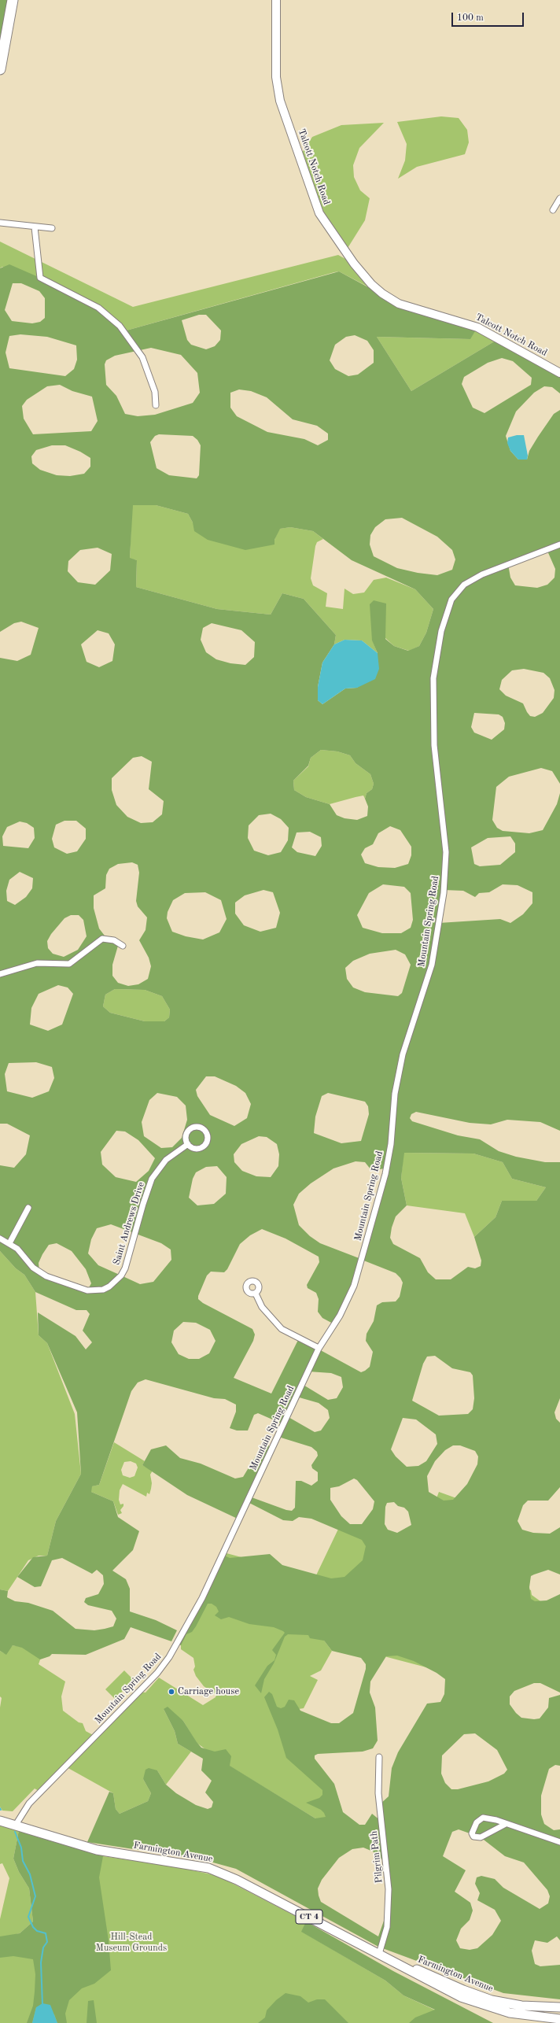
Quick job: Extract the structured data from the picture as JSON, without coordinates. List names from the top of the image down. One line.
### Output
{"streets":{"main road":["Farmington Avenue","CT 4"],"street":["Talcott Notch Road","Mountain Spring Road","Saint Andrews Drive","Pilgrim Path"]},"crossings":[["Mountain Spring Road","Farmington Avenue"],["Farmington Avenue","Pilgrim Path"],["Farmington Avenue","CT 4"]],"parks":["Hill-Stead Museum Grounds"],"places":["Carriage house"],"scale_bar":"100 m"}
